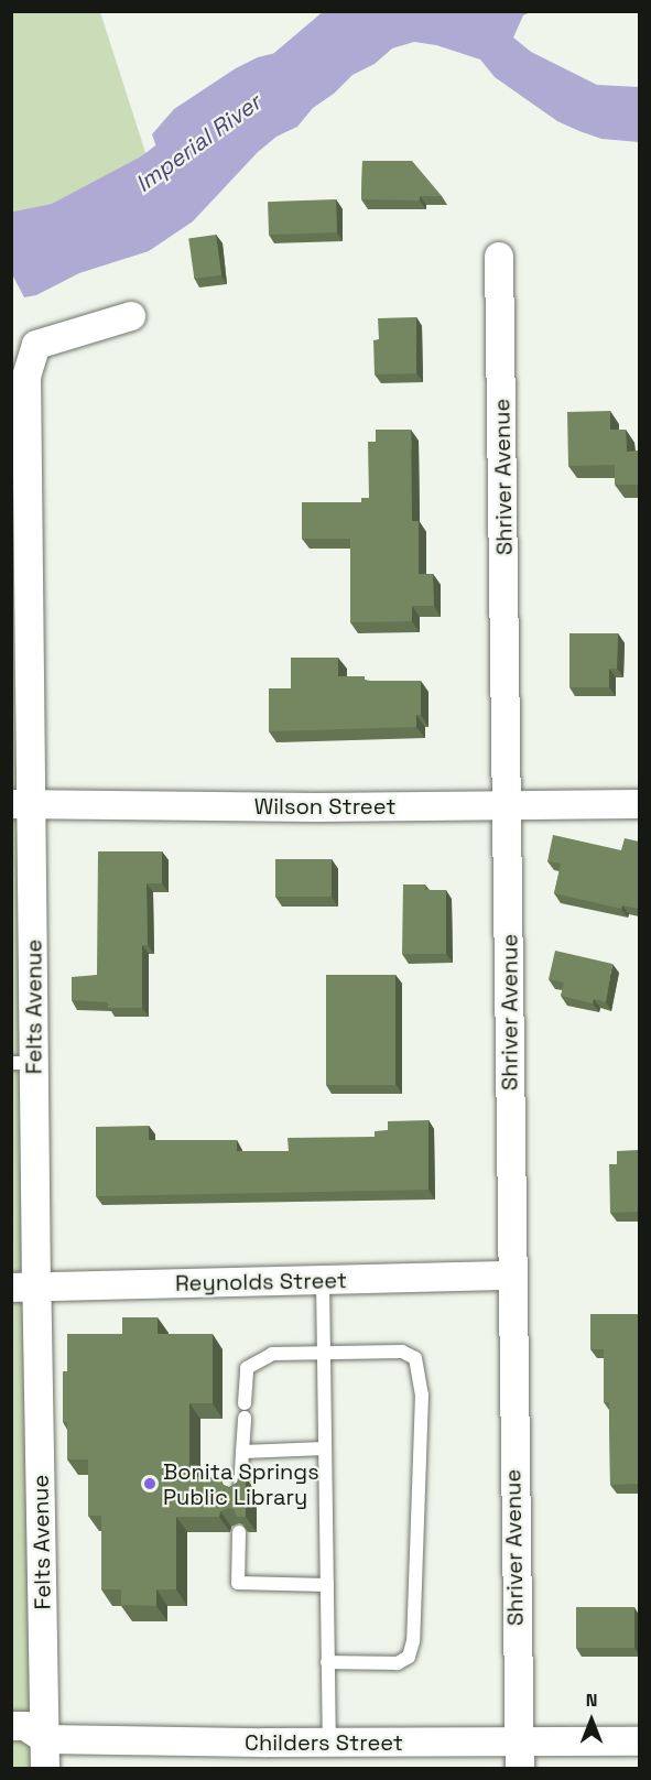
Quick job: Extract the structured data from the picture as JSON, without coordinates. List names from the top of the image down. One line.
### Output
{"streets":{"street":["Shriver Avenue","Wilson Street","Felts Avenue","Reynolds Street","Childers Street"]},"crossings":[["Shriver Avenue","Wilson Street"],["Shriver Avenue","Reynolds Street"],["Shriver Avenue","Childers Street"],["Wilson Street","Felts Avenue"],["Felts Avenue","Reynolds Street"],["Felts Avenue","Childers Street"]],"water":["Imperial River"],"places":["Bonita Springs Public Library"],"north":"top"}
